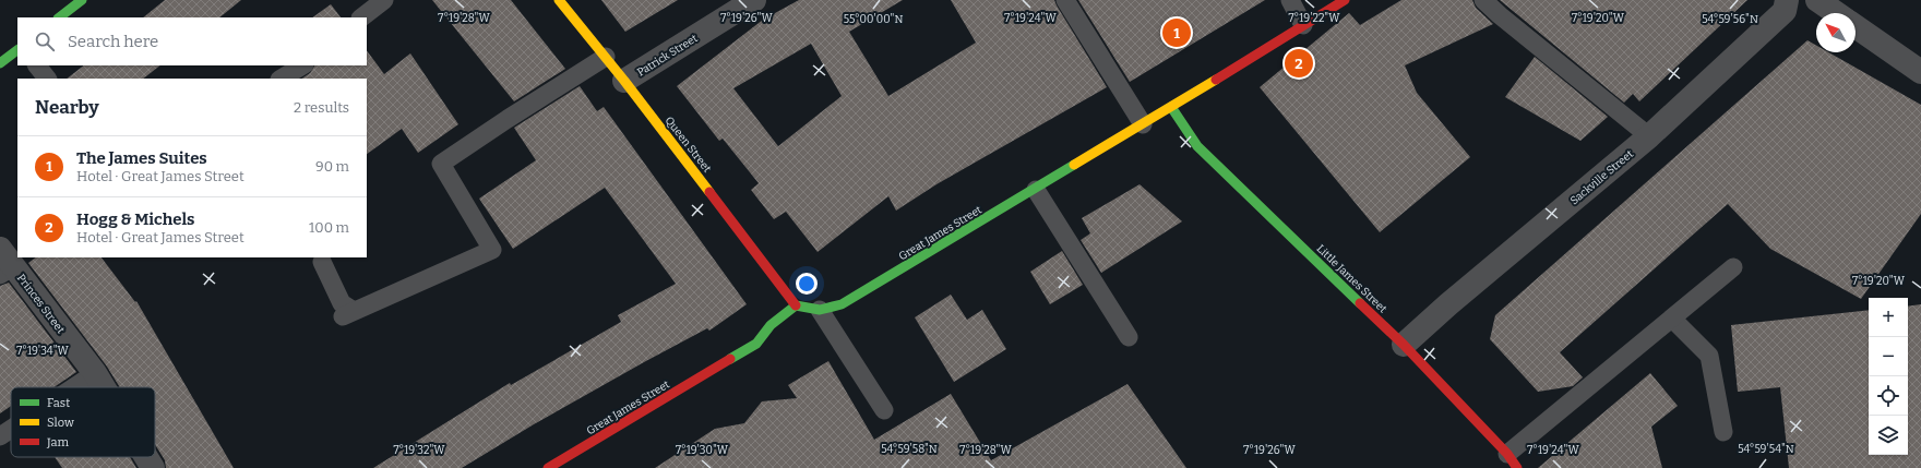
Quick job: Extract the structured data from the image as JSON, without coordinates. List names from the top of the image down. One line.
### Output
{"streets":{"main road":["Queen Street","Great James Street","Little James Street"],"street":["Patrick Street","Sackville Street","Princes Street"]},"crossings":[["Patrick Street","Queen Street"],["Queen Street","Great James Street"],["Sackville Street","Little James Street"],["Great James Street","Little James Street"]],"legend":["Fast","Slow","Jam"],"north":"top left","page":{"pins":["1","2"],"search":"Search here","heading":["Nearby","2 results"],"list":[{"mark":"1","name":"The James Suites","note":"Hotel · Great James Street","value":"90 m"},{"mark":"2","name":"Hogg & Michels","note":"Hotel · Great James Street","value":"100 m"}],"map_buttons":["+","−"]},"coordinates":["7°19'20\"W","7°19'28\"W","7°19'26\"W","7°19'24\"W","7°19'22\"W","55°00'00\"N","54°59'56\"N","7°19'34\"W","54°59'58\"N","54°59'54\"N","7°19'32\"W","7°19'30\"W"]}
